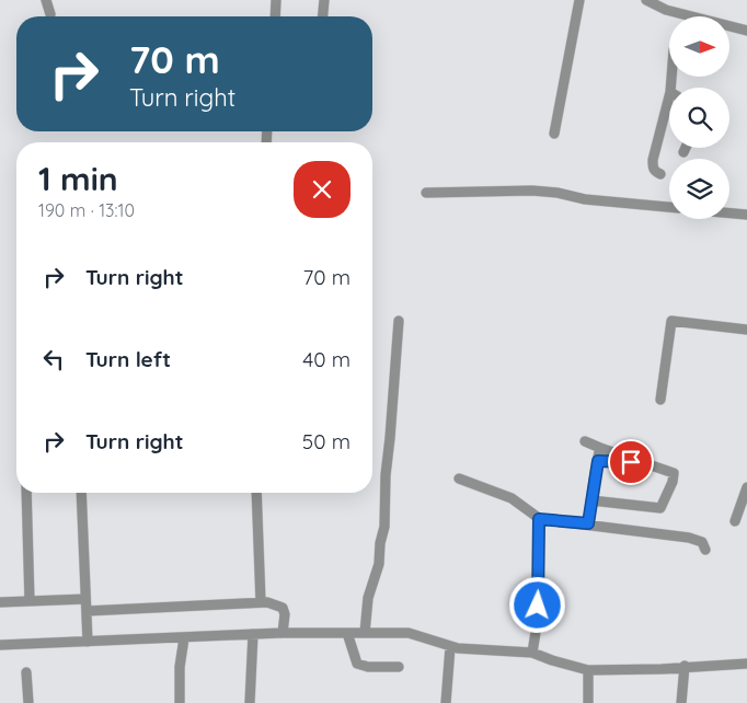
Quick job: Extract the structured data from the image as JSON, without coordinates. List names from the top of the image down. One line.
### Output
{"north":"right","page":{"turn":["70 m","Turn right"],"heading":["1 min","190 m · 13:10"],"list":[{"name":"Turn right","value":"70 m"},{"name":"Turn left","value":"40 m"},{"name":"Turn right","value":"50 m"}]}}
